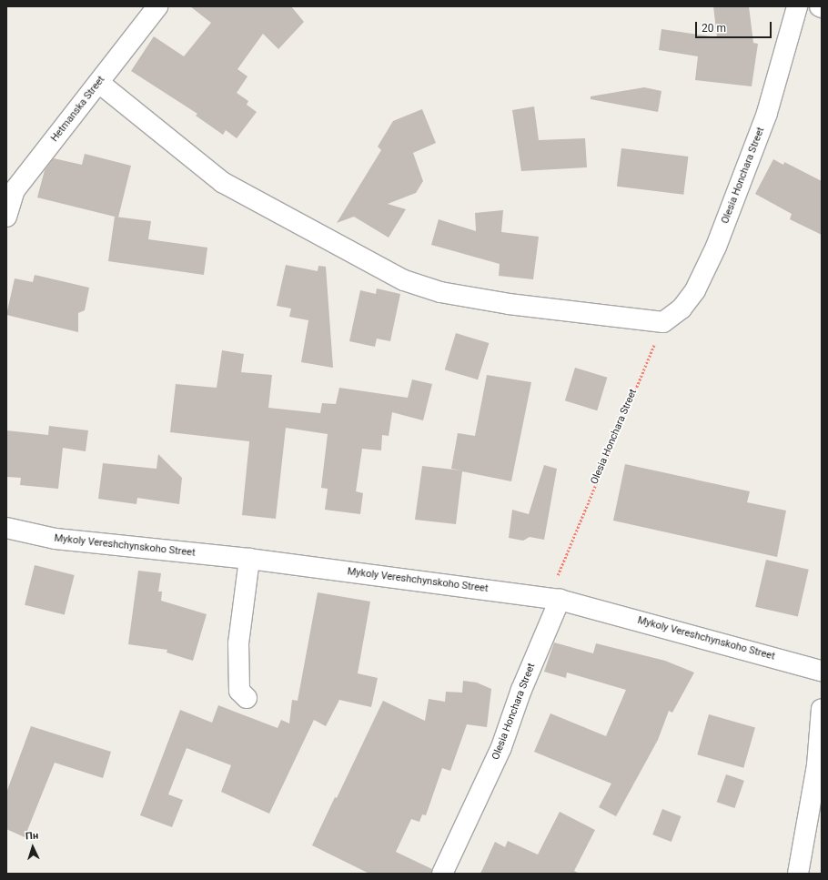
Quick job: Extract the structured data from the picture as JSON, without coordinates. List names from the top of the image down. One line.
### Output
{"streets":{"street":["Hetmanska Street","Olesia Honchara Street","Mykoly Vereshchynskoho Street"]},"crossings":[["Olesia Honchara Street","Mykoly Vereshchynskoho Street"]],"scale_bar":"20 m","north":"top"}
